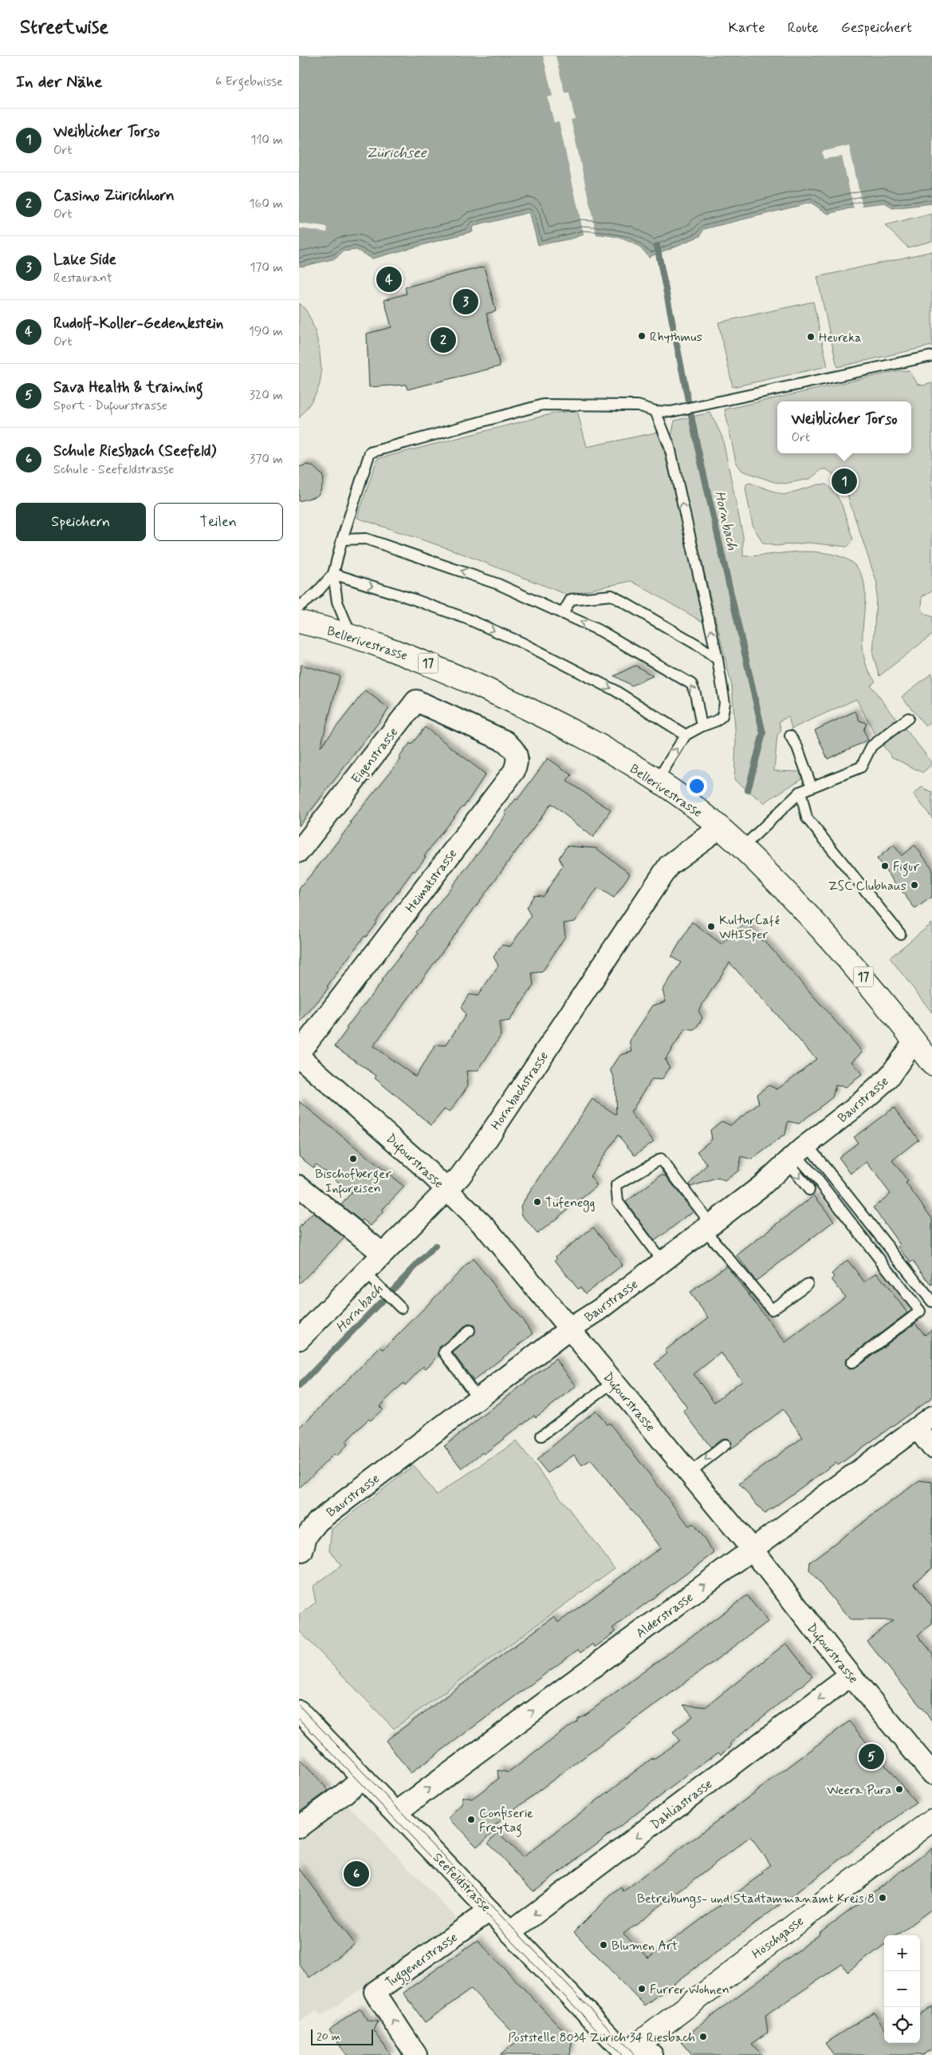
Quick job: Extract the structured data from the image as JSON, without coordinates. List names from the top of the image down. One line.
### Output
{"streets":{"main road":["Bellerivestrasse","17","Höschgasse"],"street":["Eigenstrasse","Heimatstrasse","Hornbachstrasse","Baurstrasse","Dufourstrasse","Alderstrasse","Dahliastrasse","Seefeldstrasse","Tuggenerstrasse"]},"crossings":[["Bellerivestrasse","Hornbachstrasse"],["Bellerivestrasse","Baurstrasse"],["Eigenstrasse","Heimatstrasse"],["Hornbachstrasse","Dufourstrasse"],["Baurstrasse","Dufourstrasse"],["Dufourstrasse","Alderstrasse"],["Dufourstrasse","Dahliastrasse"],["Alderstrasse","Seefeldstrasse"],["Dahliastrasse","Seefeldstrasse"],["Seefeldstrasse","Höschgasse"],["Seefeldstrasse","Tuggenerstrasse"]],"one_way":["Alderstrasse","Dahliastrasse"],"water":["Zürichsee","Hornbach"],"places":["Rhythmus","Heureka","Figur","ZSC Clubhaus","KulturCafé WHISper","Bischofberger Inforeisen","Tüfenegg","Weera Pura","Confiserie Freytag","Betreibungs- und Stadtammanamt Kreis 8","Blumen Art","Furrer Wohnen","Poststelle 8034 Zürich 34 Riesbach"],"scale_bar":"20 m","page":{"header":"Streetwise","nav":["Karte","Route","Gespeichert"],"heading":["In der Nähe","6 Ergebnisse"],"list":[{"mark":"1","name":"Weiblicher Torso","note":"Ort","value":"110 m"},{"mark":"2","name":"Casino Zürichhorn","note":"Ort","value":"160 m"},{"mark":"3","name":"Lake Side","note":"Restaurant","value":"170 m"},{"mark":"4","name":"Rudolf-Koller-Gedenkstein","note":"Ort","value":"190 m"},{"mark":"5","name":"Sava Health & training","note":"Sport · Dufourstrasse","value":"320 m"},{"mark":"6","name":"Schule Riesbach (Seefeld)","note":"Schule · Seefeldstrasse","value":"370 m"}],"pins":["4","3","2","1","5","6"],"popup":["Weiblicher Torso","Ort"],"buttons":["Speichern","Teilen"],"map_buttons":["+","−"],"scale":"20 m"}}
